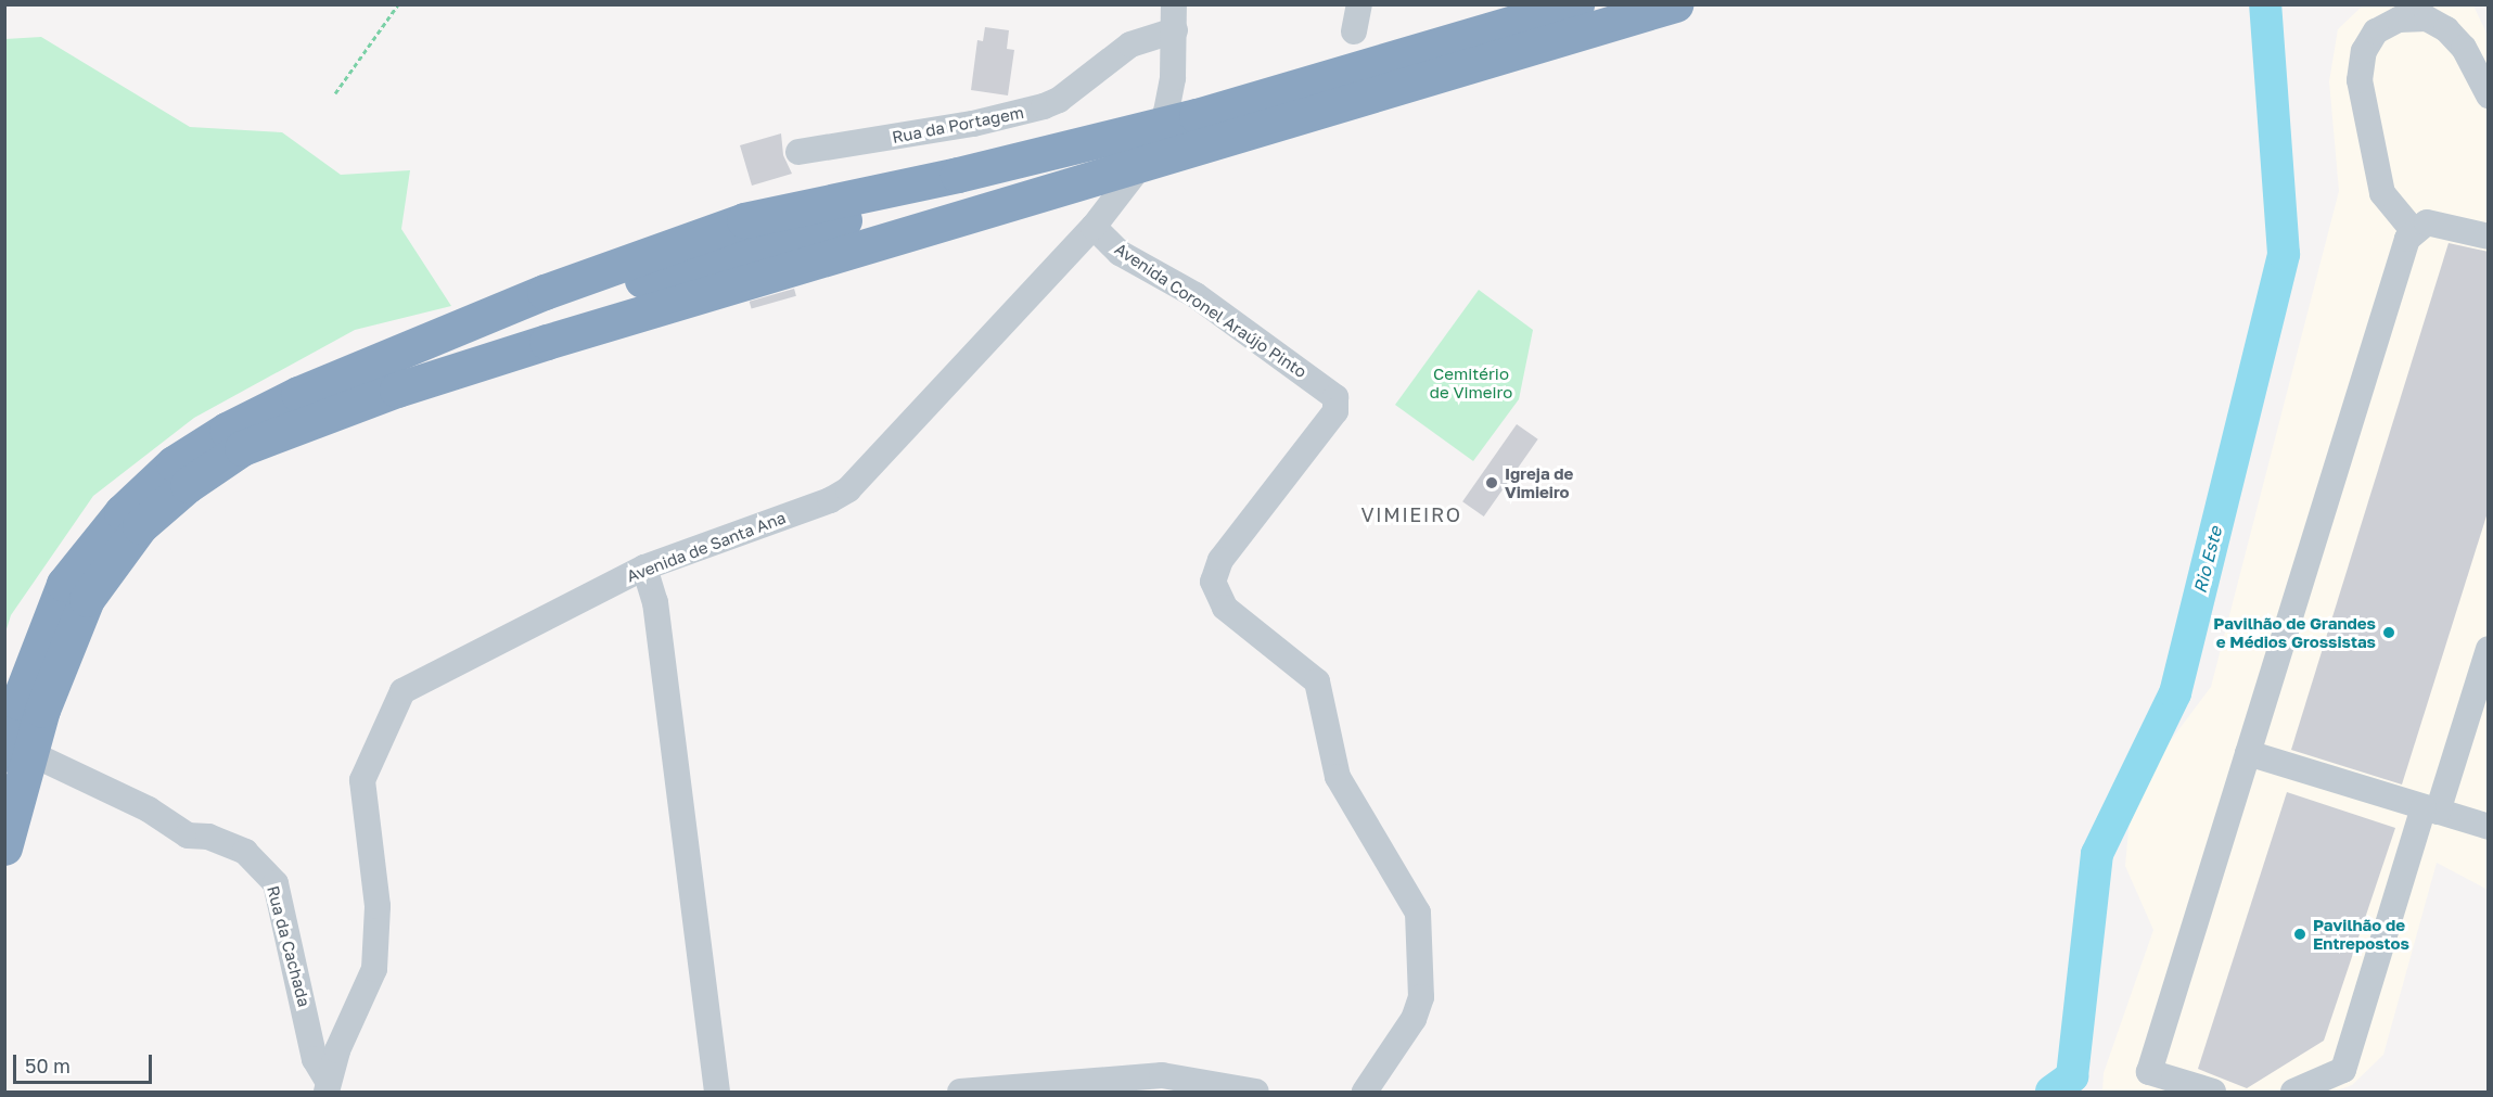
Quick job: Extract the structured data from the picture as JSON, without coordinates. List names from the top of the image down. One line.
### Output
{"streets":{"street":["Rua da Portagem","Avenida Coronel Araújo Pinto","Avenida de Santa Ana","Rua da Cachada"]},"crossings":[["Rua da Portagem","Avenida de Santa Ana"],["Avenida Coronel Araújo Pinto","Avenida de Santa Ana"],["Avenida de Santa Ana","Rua da Cachada"]],"districts":["VIMIEIRO"],"water":["Rio Este"],"parks":["Cemitério de Vimeiro"],"places":["Igreja de Vimieiro","Pavilhão de Grandes e Médios Grossistas","Pavilhão de Entrepostos"],"scale_bar":"50 m"}
